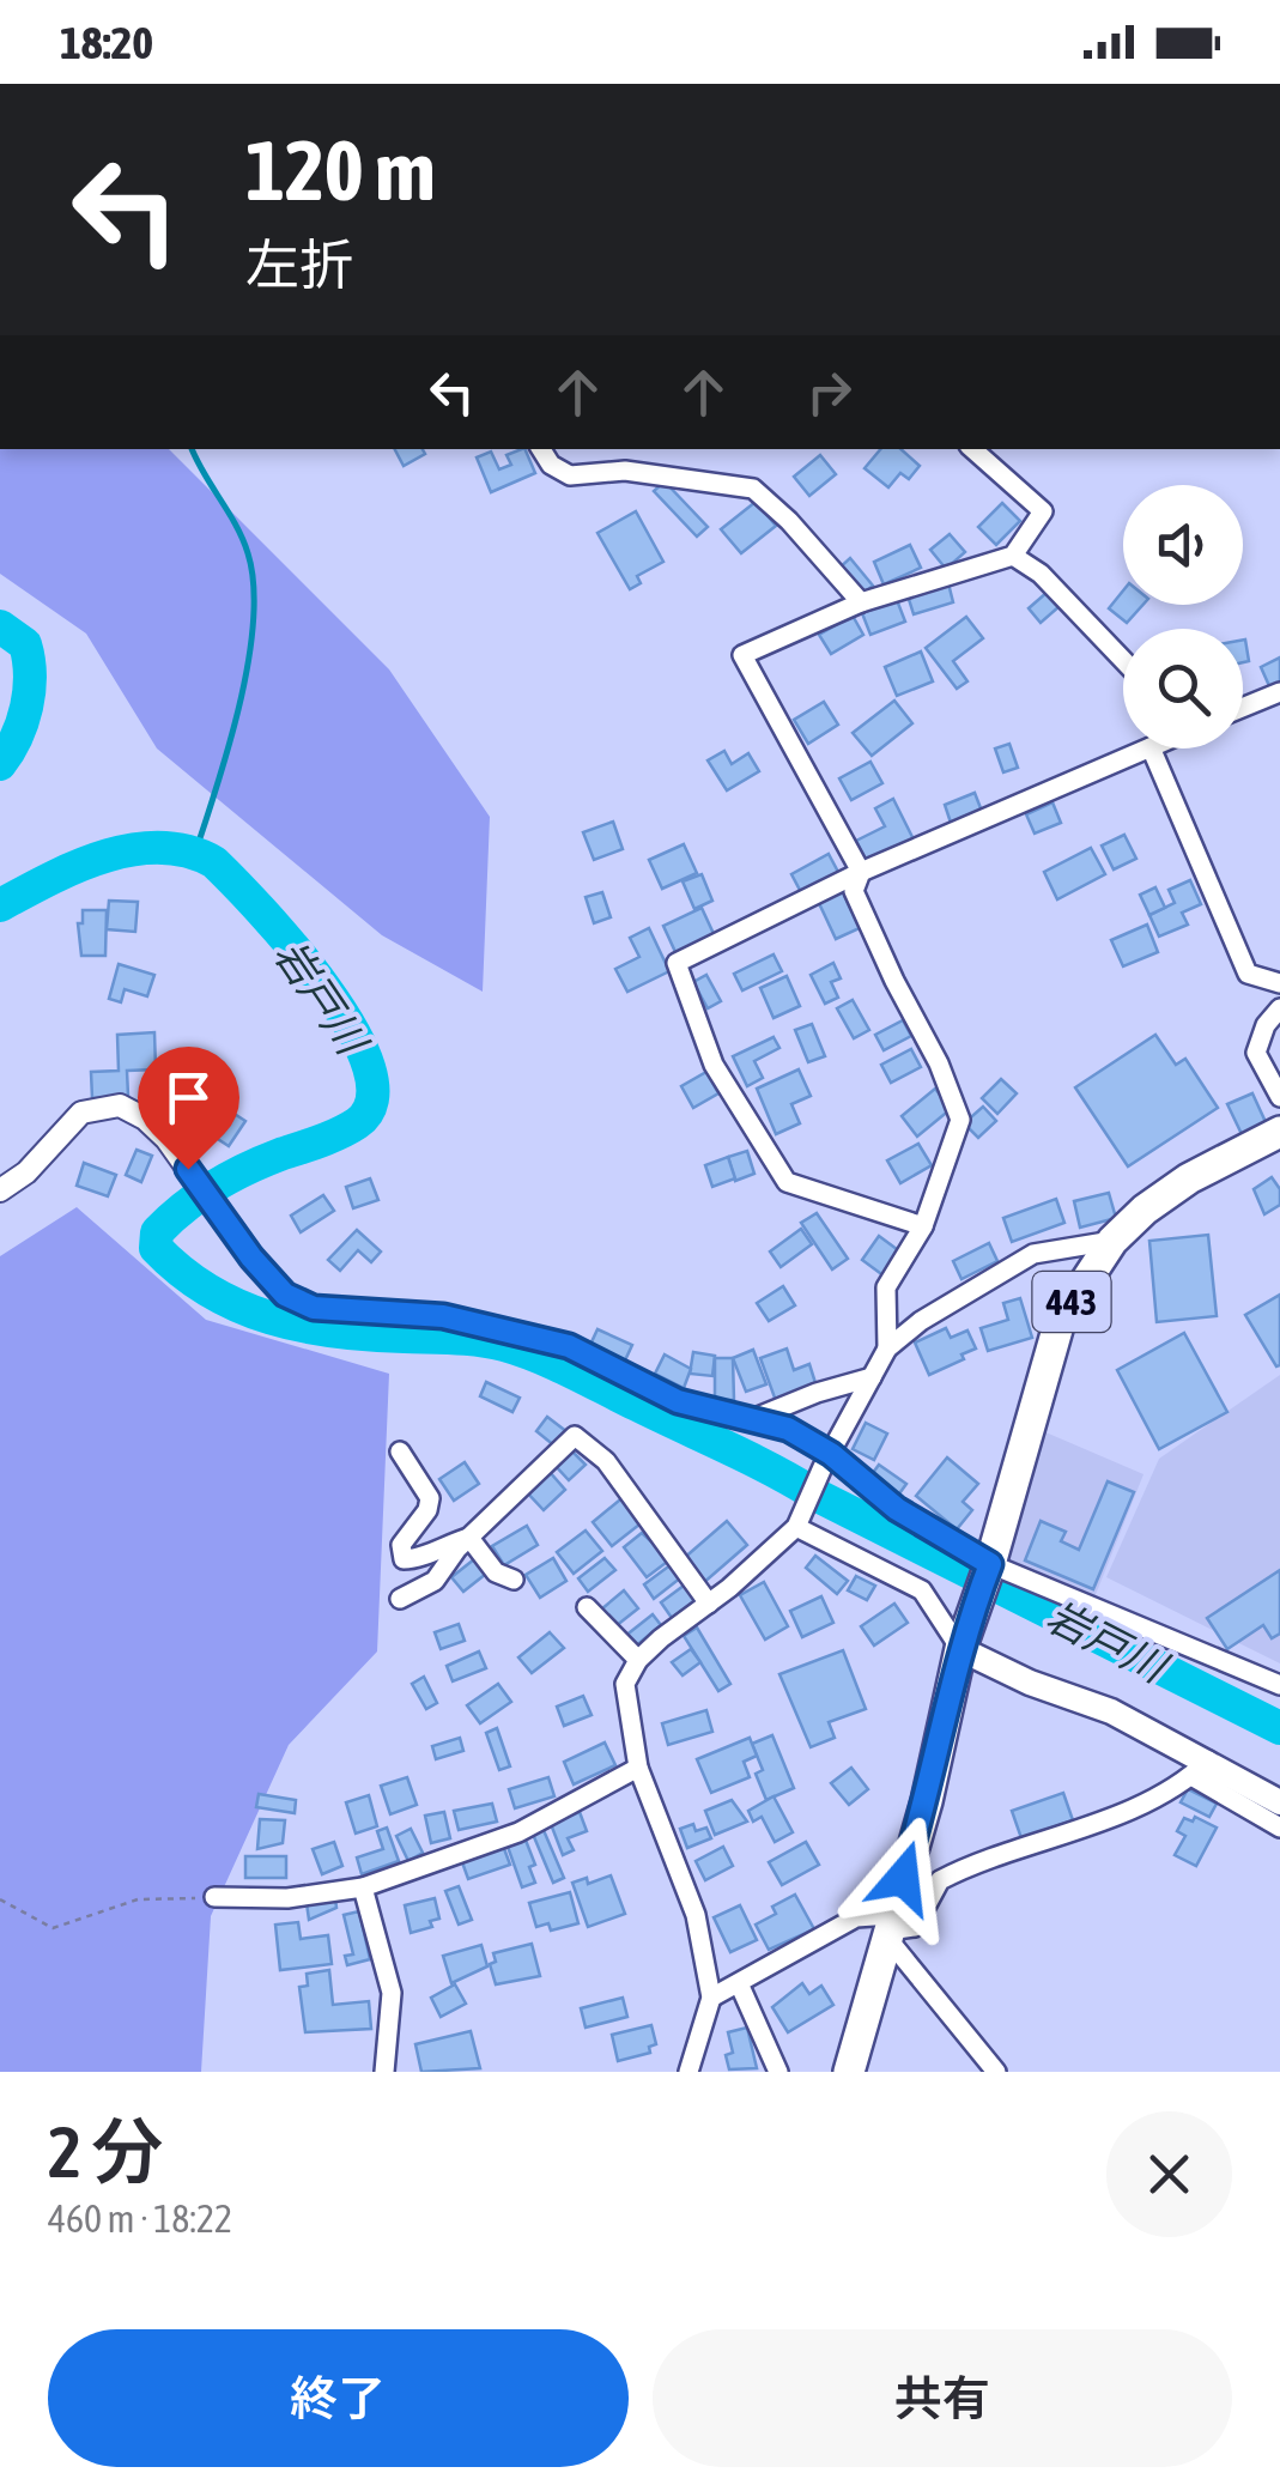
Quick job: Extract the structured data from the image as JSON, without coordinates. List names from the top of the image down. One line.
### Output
{"streets":{"highway":["443"]},"water":["岩戸川"],"page":{"status":"18:20","turn":["120 m","左折"],"heading":["2 分","460 m · 18:22"],"buttons":["終了","共有"]}}
